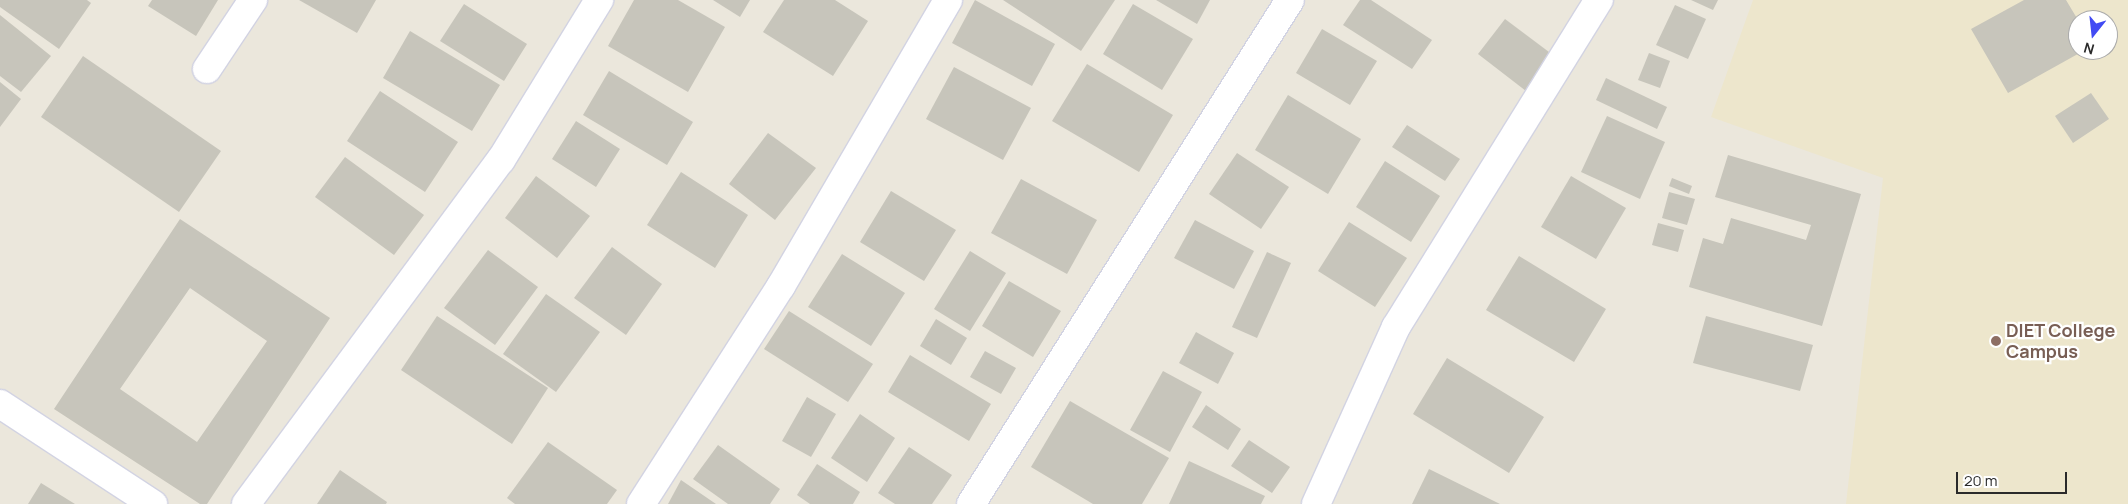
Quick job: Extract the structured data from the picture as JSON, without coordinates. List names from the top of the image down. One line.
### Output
{"places":["DIET College Campus"],"scale_bar":"20 m","north":"bottom"}
